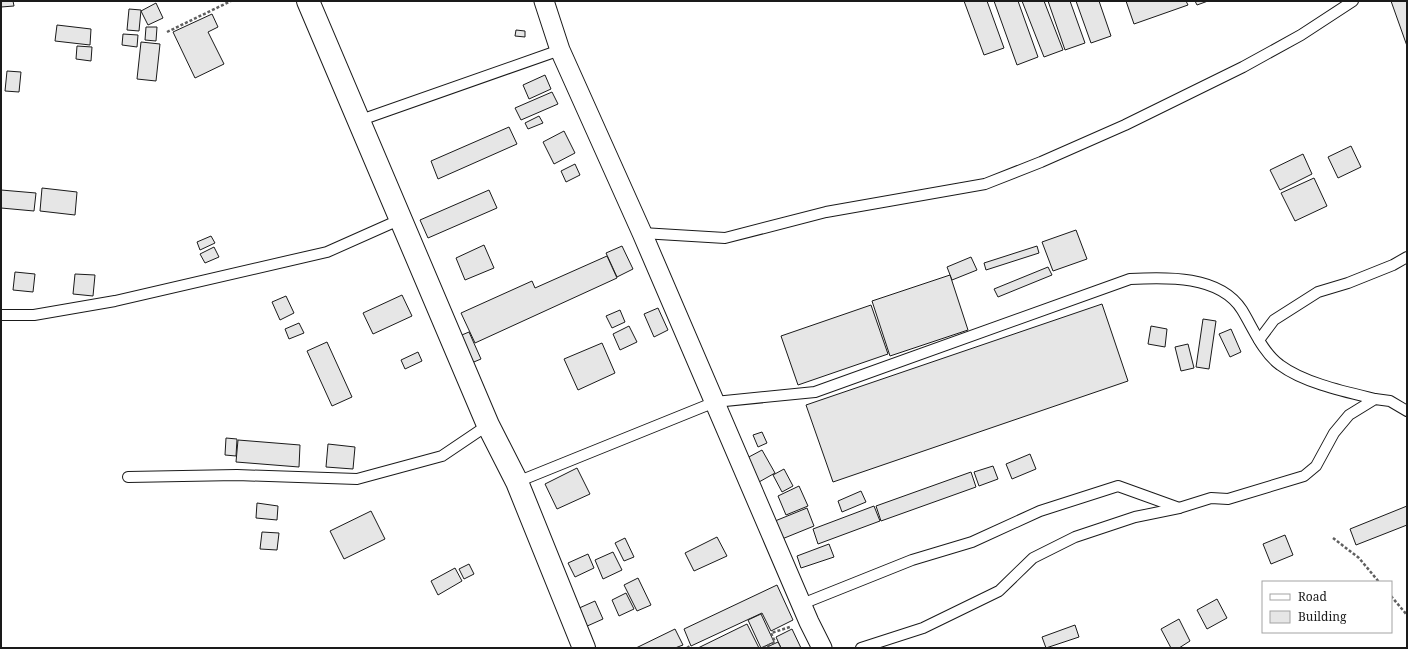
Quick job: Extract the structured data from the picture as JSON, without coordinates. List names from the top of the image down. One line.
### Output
{"legend":["Road","Building"]}
